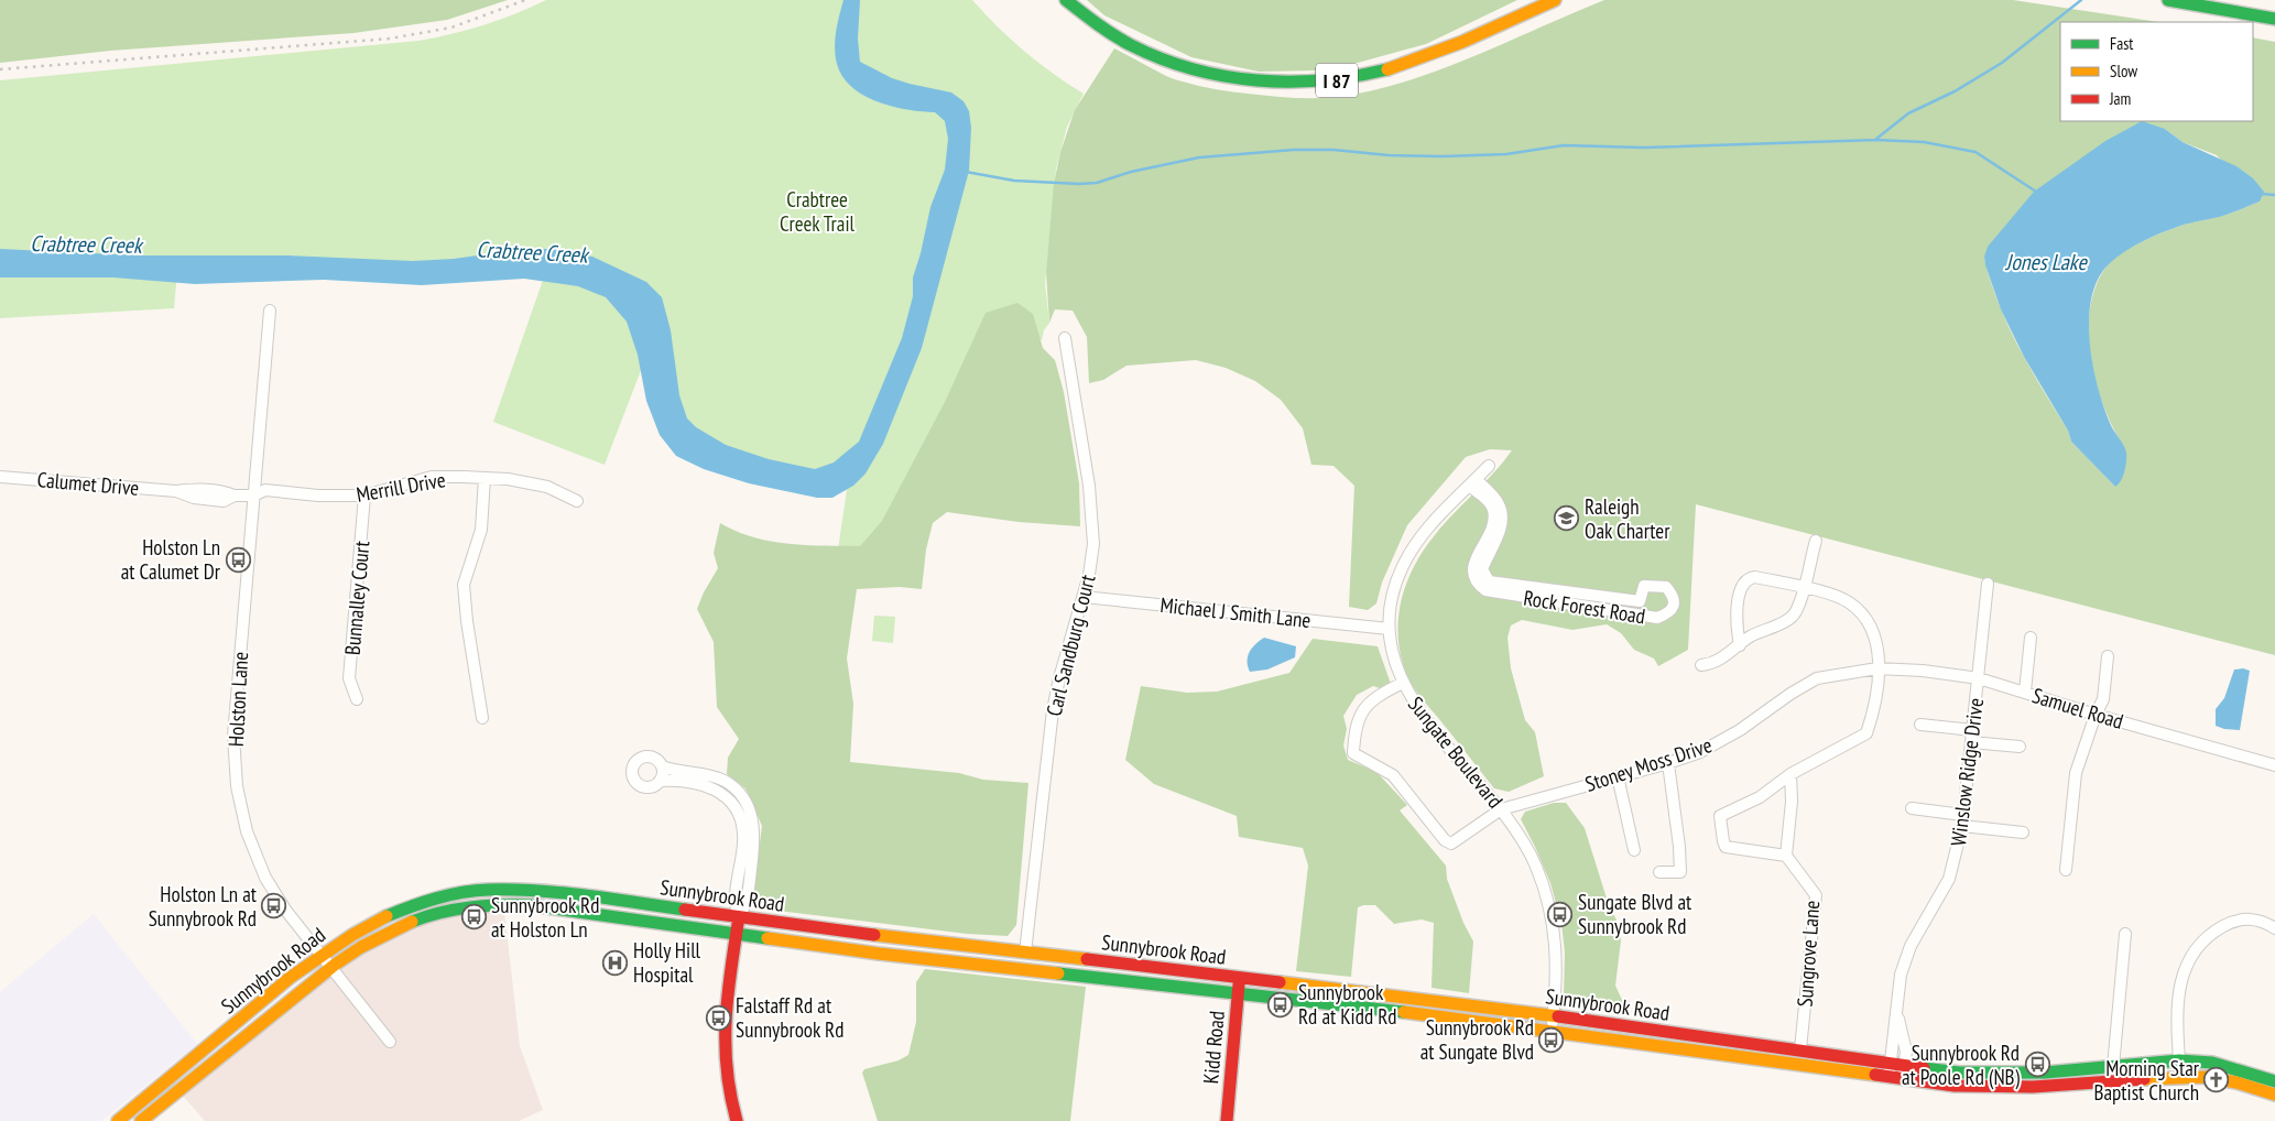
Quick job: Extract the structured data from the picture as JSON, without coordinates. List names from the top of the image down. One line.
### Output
{"streets":{"main road":["I 87","Sunnybrook Road","Kidd Road"],"street":["Calumet Drive","Merrill Drive","Bunnalley Court","Rock Forest Road","Michael J Smith Lane","Carl Sandburg Court","Holston Lane","Samuel Road","Sungate Boulevard","Stoney Moss Drive","Winslow Ridge Drive","Sungrove Lane"]},"crossings":[["Calumet Drive","Merrill Drive"],["Calumet Drive","Holston Lane"],["Merrill Drive","Bunnalley Court"],["Merrill Drive","Holston Lane"],["Rock Forest Road","Sungate Boulevard"],["Michael J Smith Lane","Carl Sandburg Court"],["Michael J Smith Lane","Sungate Boulevard"],["Carl Sandburg Court","Sunnybrook Road"],["Holston Lane","Sunnybrook Road"],["Samuel Road","Stoney Moss Drive"],["Samuel Road","Winslow Ridge Drive"],["Sungate Boulevard","Stoney Moss Drive"],["Sungate Boulevard","Sunnybrook Road"],["Winslow Ridge Drive","Sunnybrook Road"],["Sunnybrook Road","Sungrove Lane"],["Sunnybrook Road","Kidd Road"]],"water":["Crabtree Creek","Jones Lake"],"parks":["Crabtree Creek Trail"],"places":{"school or university":["Raleigh Oak Charter"],"bus stop":["Holston Ln at Calumet Dr","Holston Ln at Sunnybrook Rd","Sungate Blvd at Sunnybrook Rd","Sunnybrook Rd at Holston Ln","Sunnybrook Rd at Kidd Rd","Falstaff Rd at Sunnybrook Rd","Sunnybrook Rd at Sungate Blvd","Sunnybrook Rd at Poole Rd (NB)"],"hospital":["Holly Hill Hospital"],"church":["Morning Star Baptist Church"]},"legend":["Fast","Slow","Jam"]}
